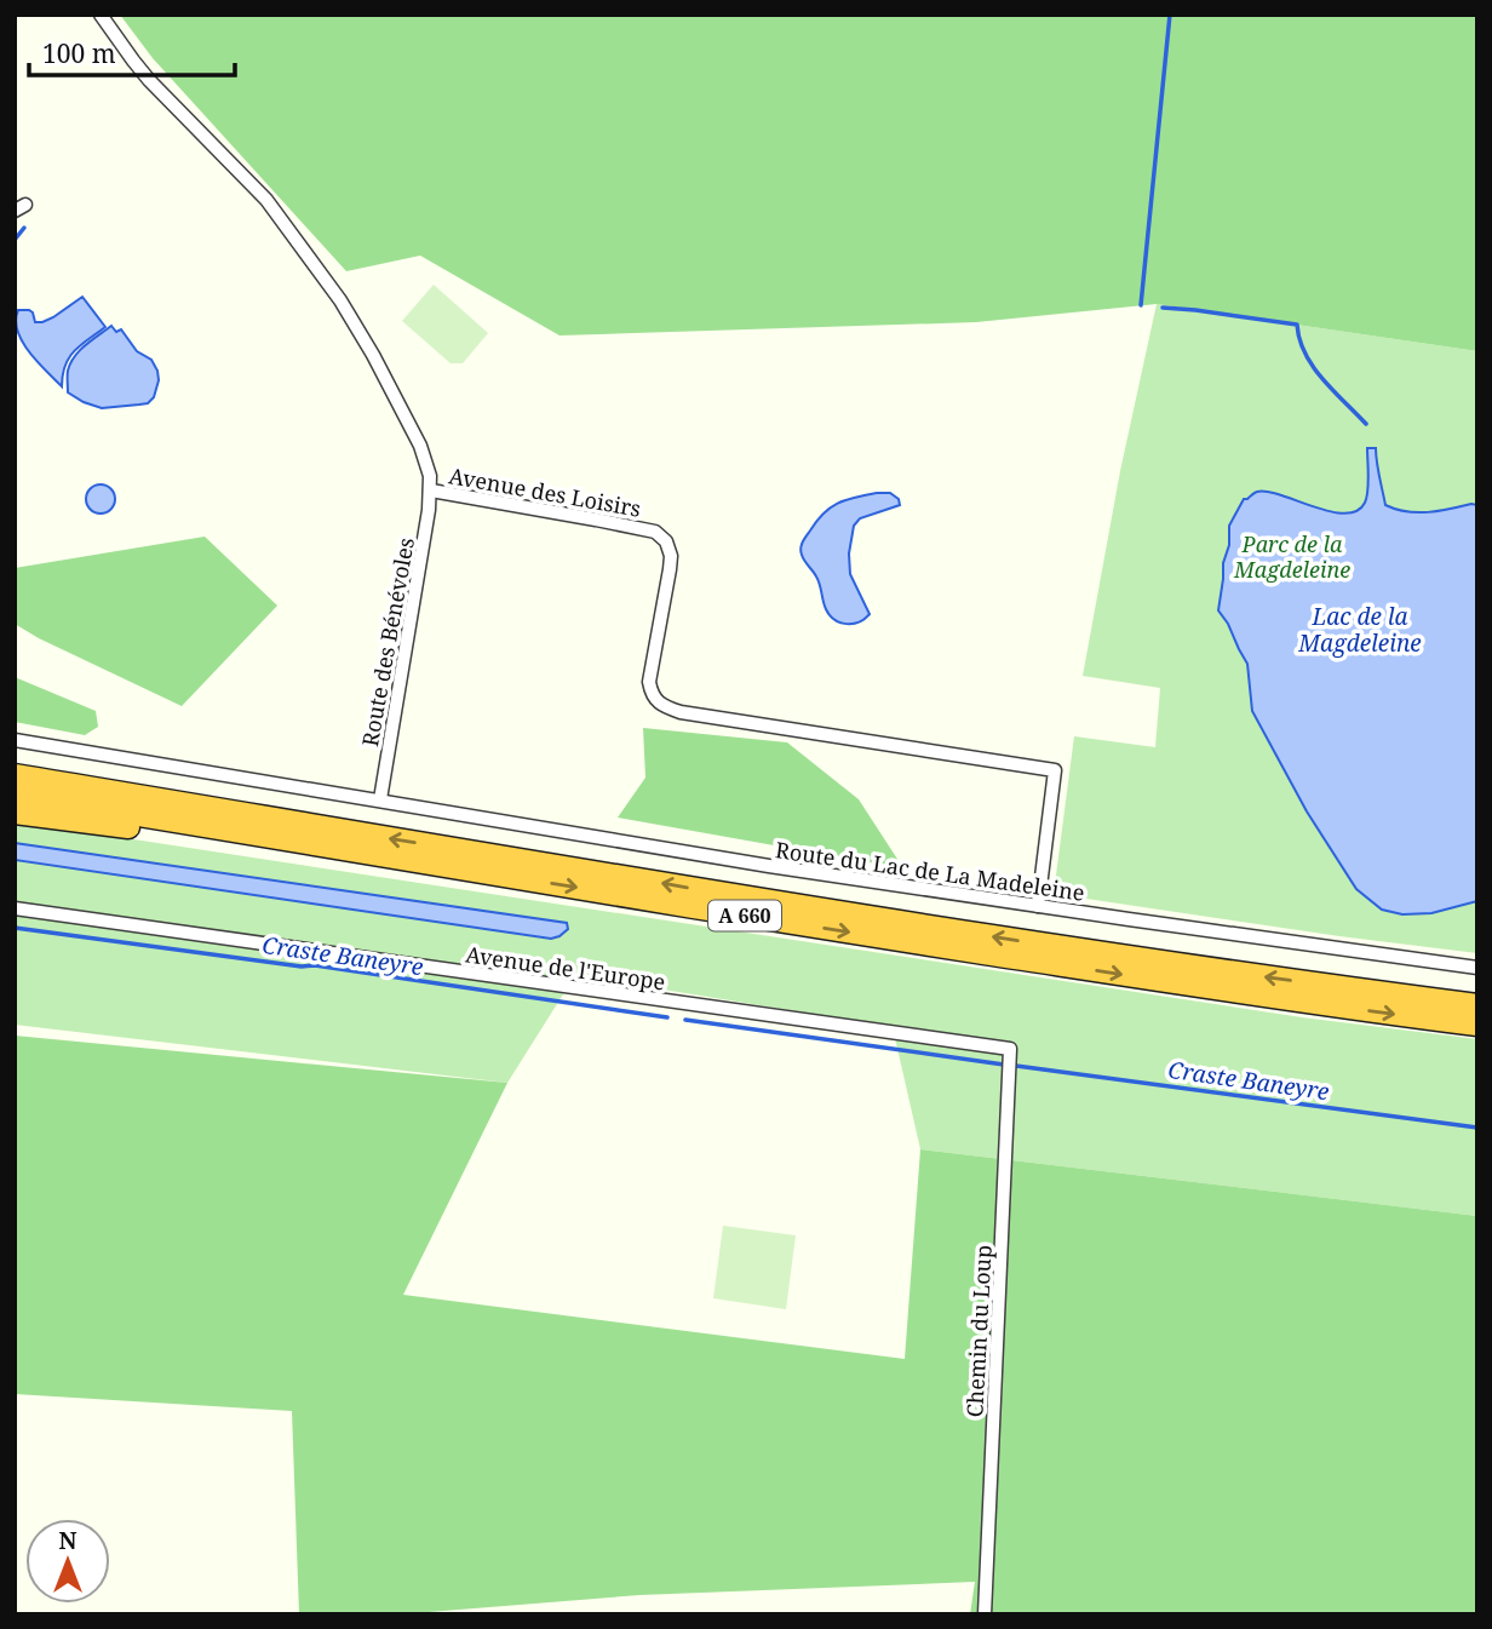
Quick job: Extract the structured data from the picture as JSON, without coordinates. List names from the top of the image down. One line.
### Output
{"streets":{"highway":["A 660"],"street":["Avenue des Loisirs","Route des Bénévoles","Route du Lac de La Madeleine","Avenue de l'Europe","Chemin du Loup"]},"crossings":[["Avenue des Loisirs","Route des Bénévoles"],["Avenue des Loisirs","Route du Lac de La Madeleine"],["Route des Bénévoles","Route du Lac de La Madeleine"],["Avenue de l'Europe","Chemin du Loup"]],"water":["Lac de la Magdeleine","Craste Baneyre"],"parks":["Parc de la Magdeleine"],"scale_bar":"100 m","north":"top"}
